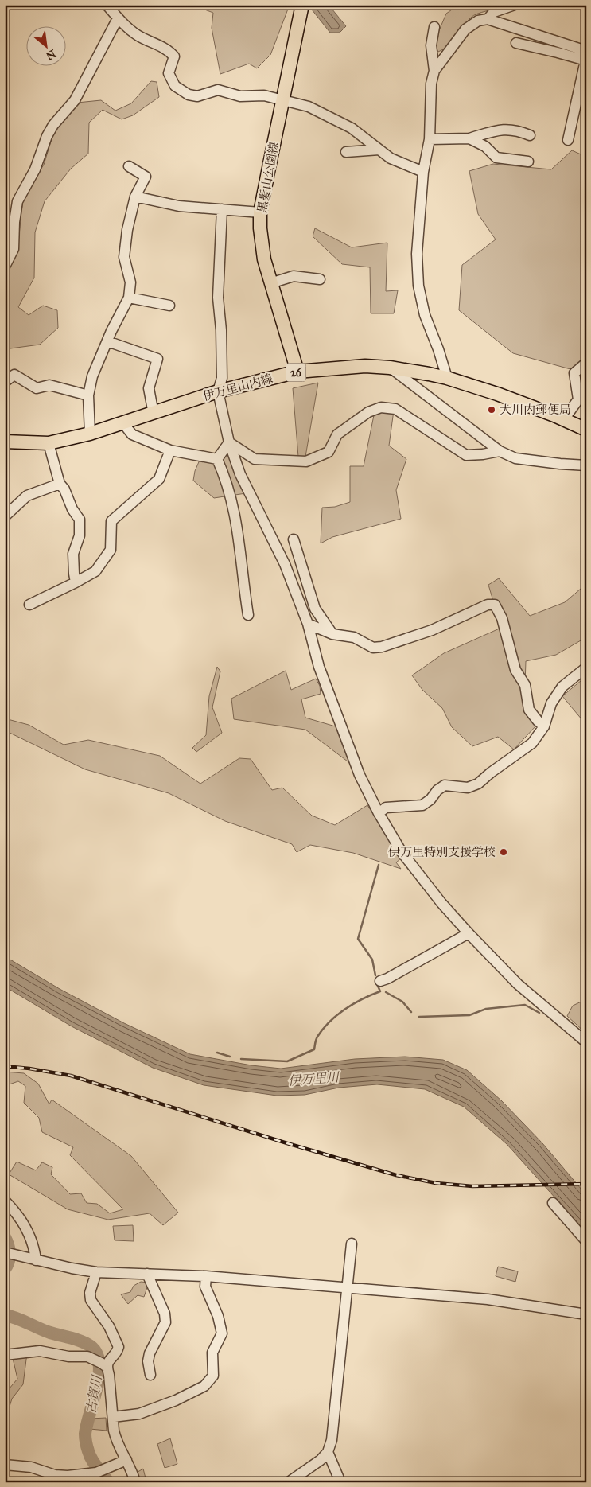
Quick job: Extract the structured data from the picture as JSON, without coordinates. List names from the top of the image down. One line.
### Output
{"streets":{"main road":["黒髪山公園線","26","伊万里山内線"]},"crossings":[["黒髪山公園線","伊万里山内線"]],"water":["伊万里川","古賀川"],"places":["大川内郵便局","伊万里特別支援学校"],"north":"bottom right"}
